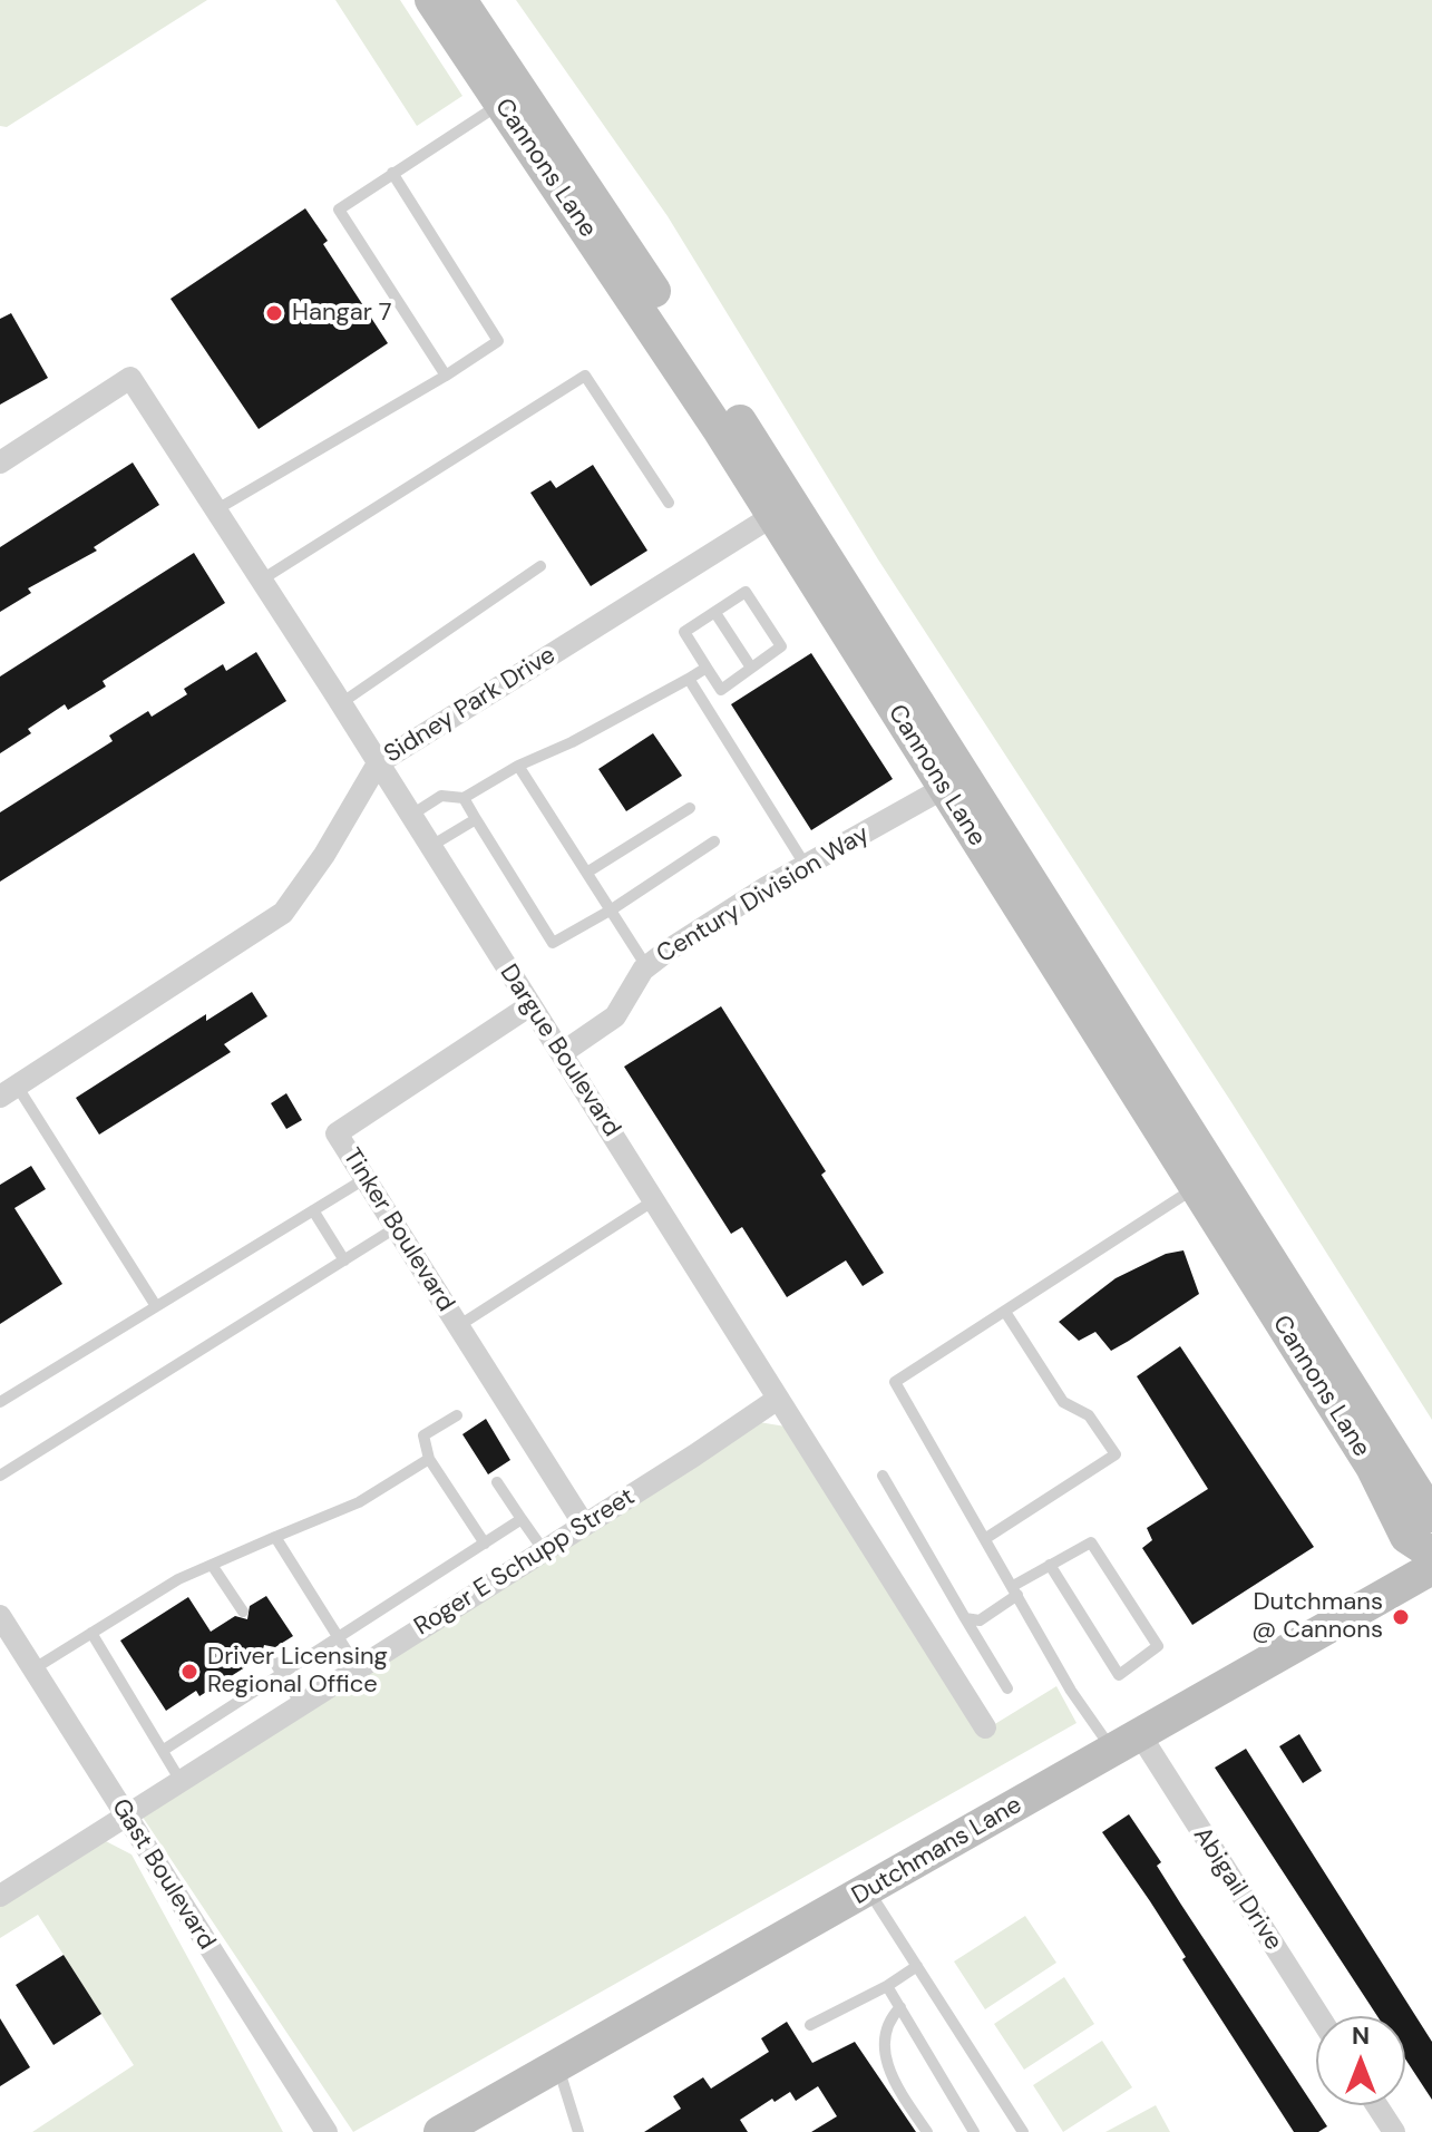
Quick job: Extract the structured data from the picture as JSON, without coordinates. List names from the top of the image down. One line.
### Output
{"streets":{"main road":["Cannons Lane","Dutchmans Lane"],"street":["Sidney Park Drive","Century Division Way","Dargue Boulevard","Tinker Boulevard","Roger E Schupp Street","Gast Boulevard","Abigail Drive"]},"crossings":[["Cannons Lane","Sidney Park Drive"],["Cannons Lane","Century Division Way"],["Sidney Park Drive","Dargue Boulevard"],["Century Division Way","Dargue Boulevard"],["Dargue Boulevard","Tinker Boulevard"],["Dargue Boulevard","Roger E Schupp Street"],["Tinker Boulevard","Roger E Schupp Street"],["Roger E Schupp Street","Gast Boulevard"],["Dutchmans Lane","Abigail Drive"]],"places":["Hangar 7","Dutchmans @ Cannons","Driver Licensing Regional Office"],"north":"top"}
